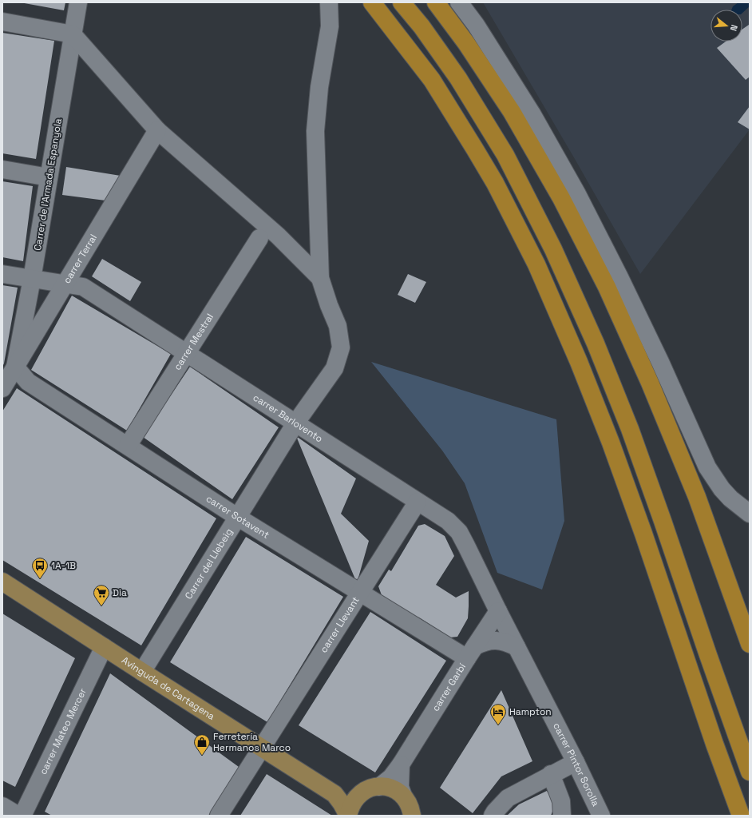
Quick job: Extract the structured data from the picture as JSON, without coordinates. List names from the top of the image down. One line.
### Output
{"streets":{"main road":["Avinguda de Cartagena"],"street":["Carrer de l'Armada Espanyola","carrer Terral","carrer Mestral","carrer Barlovento","carrer Sotavent","Carrer del Llebeig","carrer Llevant","carrer Garbí","carrer Mateo Mercer","carrer Pintor Sorolla"]},"crossings":[["Carrer de l'Armada Espanyola","carrer Terral"],["Carrer de l'Armada Espanyola","carrer Barlovento"],["Carrer de l'Armada Espanyola","carrer Sotavent"],["carrer Terral","carrer Barlovento"],["carrer Terral","carrer Sotavent"],["carrer Mestral","carrer Barlovento"],["carrer Mestral","carrer Sotavent"],["carrer Barlovento","Carrer del Llebeig"],["carrer Barlovento","carrer Llevant"],["carrer Barlovento","carrer Garbí"],["carrer Barlovento","carrer Pintor Sorolla"],["carrer Sotavent","Carrer del Llebeig"],["carrer Sotavent","carrer Llevant"],["carrer Sotavent","carrer Garbí"],["Carrer del Llebeig","Avinguda de Cartagena"],["carrer Llevant","Avinguda de Cartagena"],["carrer Garbí","carrer Pintor Sorolla"],["Avinguda de Cartagena","carrer Mateo Mercer"]],"places":{"bus stop":["1A-1B"],"supermarket":["Dia"],"hotel":["Hampton"],"shop":["Ferretería Hermanos Marco"]},"north":"right"}
